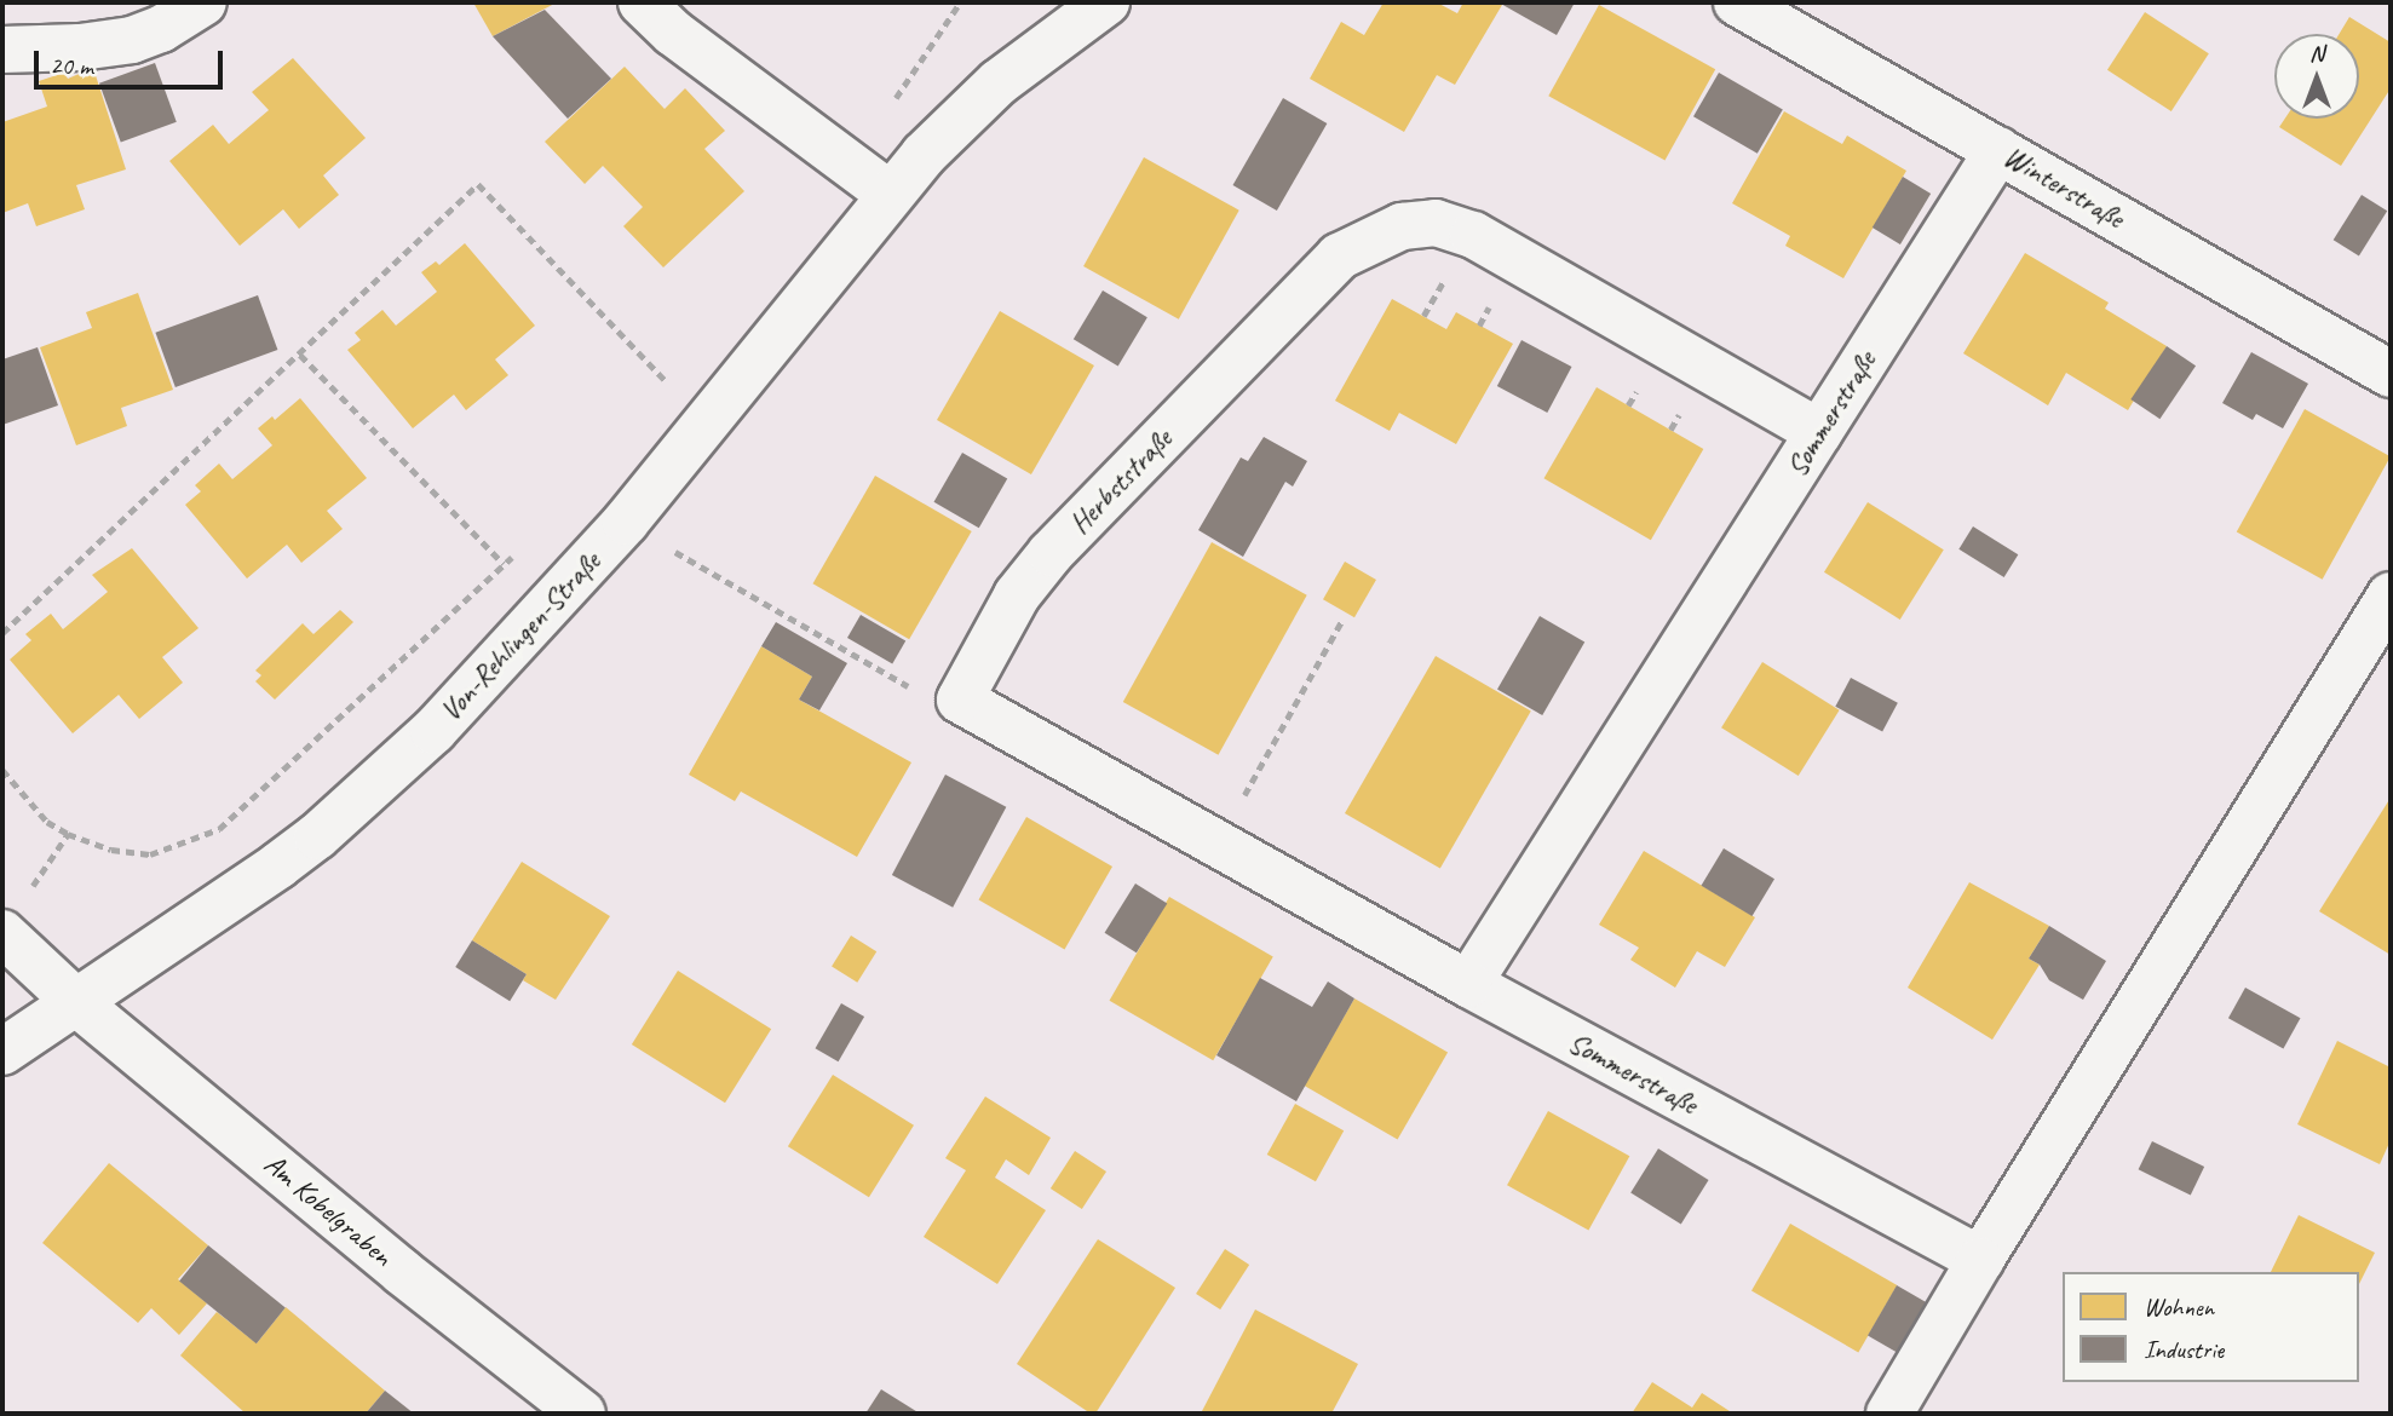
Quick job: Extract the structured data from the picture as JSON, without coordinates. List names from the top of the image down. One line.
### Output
{"streets":{"street":["Winterstraße","Sommerstraße","Herbststraße","Von-Rehlingen-Straße","Am Kobelgraben"]},"crossings":[["Winterstraße","Sommerstraße"],["Sommerstraße","Herbststraße"],["Von-Rehlingen-Straße","Am Kobelgraben"]],"legend":["Wohnen","Industrie"],"scale_bar":"20 m","north":"top"}
